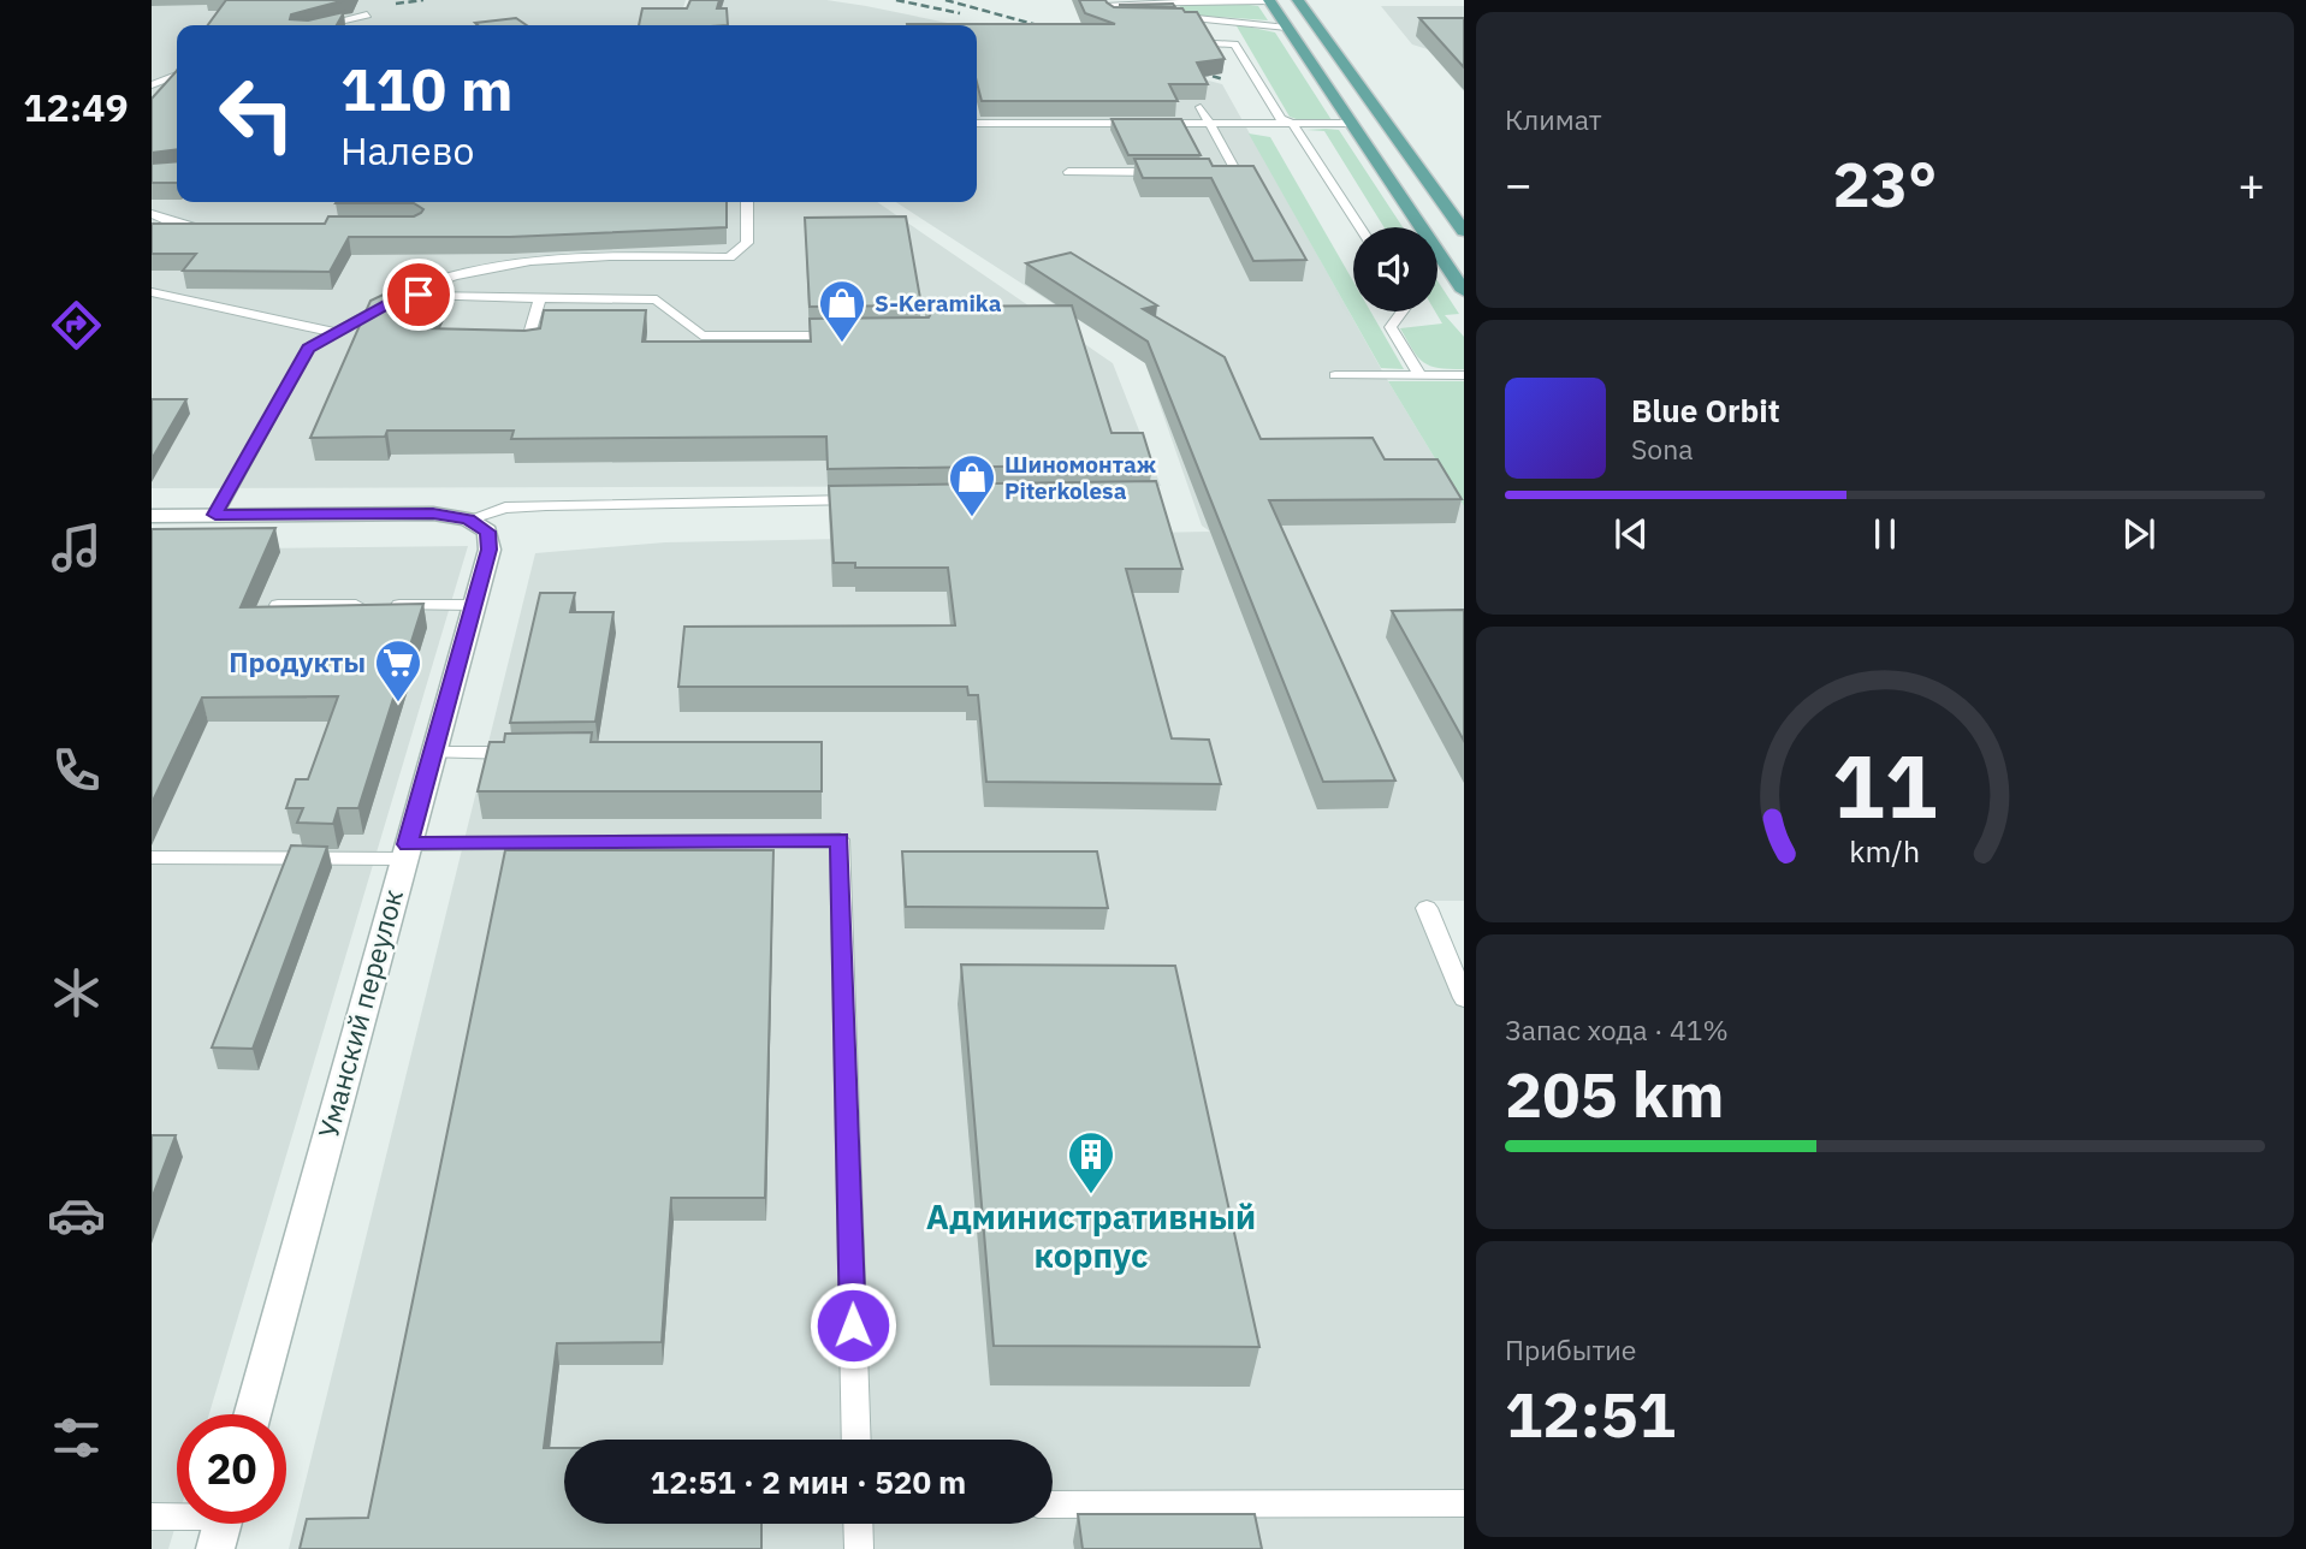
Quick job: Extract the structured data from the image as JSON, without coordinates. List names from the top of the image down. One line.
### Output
{"streets":{"street":["Уманский переулок"]},"places":{"shop":["S-Keramika","Шиномонтаж Piterkolesa"],"supermarket":["Продукты"],"building":["Административный корпус"]},"page":{"tabs":"12:49","tile":["Климат",["Запас хода · 41%","205 km"],["Прибытие","12:51"]],"turn":["110 m","Налево"],"heat":["−","23°","+"],"song":["Blue Orbit","Sona"],"limit":"20","trip":"12:51 · 2 мин · 520 m","gauge":["11","km/h"]}}
